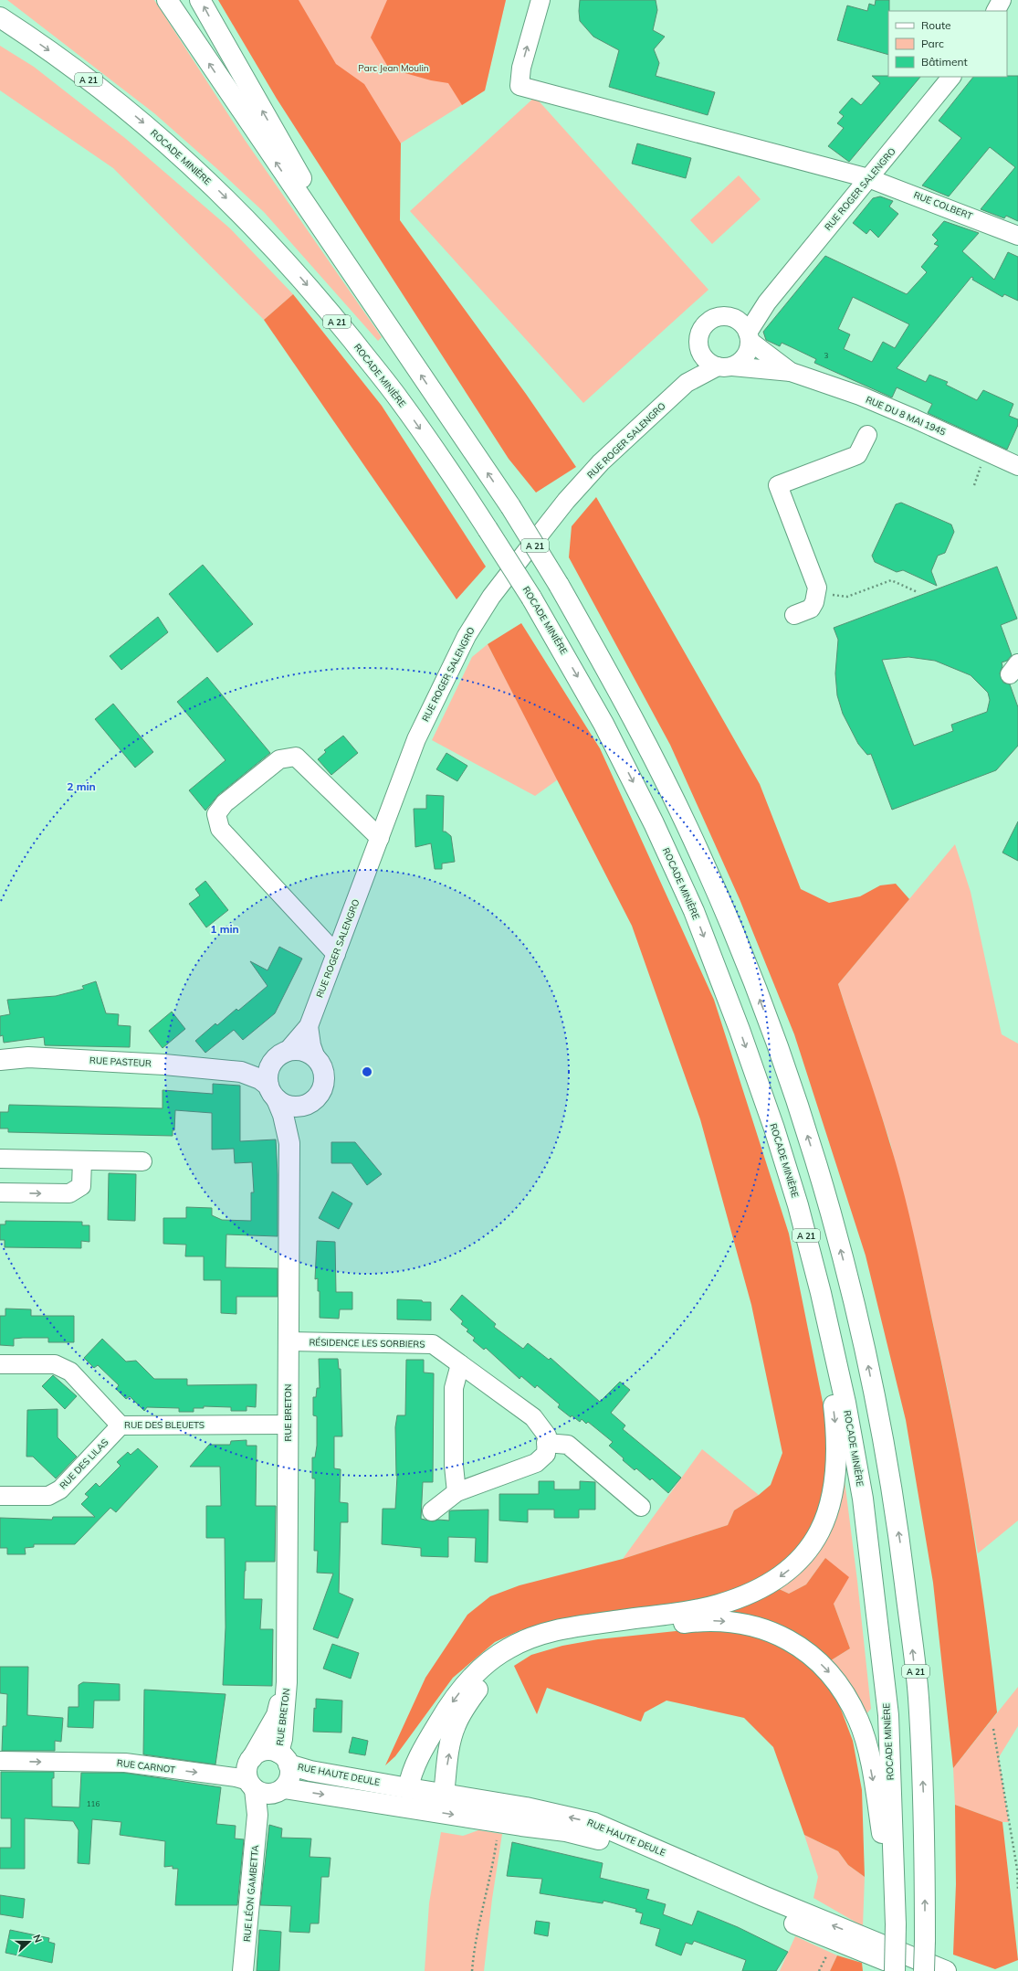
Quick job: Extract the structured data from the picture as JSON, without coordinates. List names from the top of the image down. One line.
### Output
{"streets":{"main road":["A 21","ROCADE MINIÈRE","RUE PASTEUR","RUE BRETON","RUE HAUTE DEULE","RUE LÉON GAMBETTA"],"street":["RUE ROGER SALENGRO","RUE COLBERT","RUE DU 8 MAI 1945","RÉSIDENCE LES SORBIERS","RUE DES BLEUETS","RUE DES LILAS","RUE CARNOT"]},"crossings":[["RUE ROGER SALENGRO","RUE COLBERT"],["RUE ROGER SALENGRO","RUE DU 8 MAI 1945"],["RUE ROGER SALENGRO","RUE PASTEUR"],["RUE ROGER SALENGRO","RUE BRETON"],["RUE PASTEUR","RUE BRETON"],["RÉSIDENCE LES SORBIERS","RUE BRETON"],["RUE BRETON","RUE DES BLEUETS"],["RUE BRETON","RUE CARNOT"],["RUE BRETON","RUE HAUTE DEULE"],["RUE BRETON","RUE LÉON GAMBETTA"],["RUE DES BLEUETS","RUE DES LILAS"],["RUE CARNOT","RUE HAUTE DEULE"],["RUE CARNOT","RUE LÉON GAMBETTA"],["RUE HAUTE DEULE","RUE LÉON GAMBETTA"]],"one_way":["RUE COLBERT","RUE CARNOT"],"parks":["Parc Jean Moulin"],"house_numbers":["3","116"],"legend":["Route","Parc","Bâtiment"],"north":"right","rings":["2 min","1 min"]}
